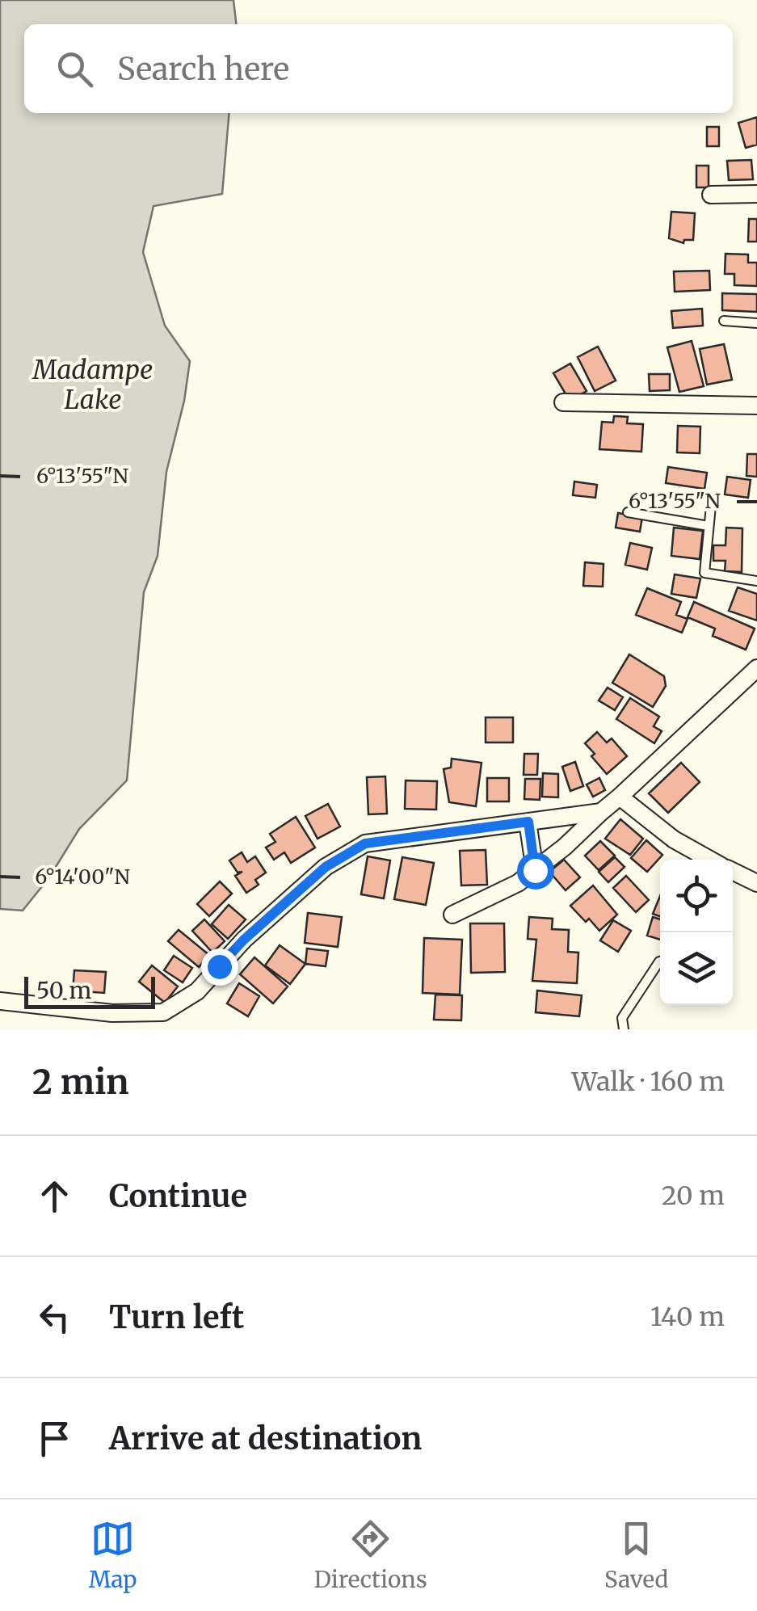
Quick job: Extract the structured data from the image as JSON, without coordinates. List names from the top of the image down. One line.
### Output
{"water":["Madampe Lake"],"scale_bar":"50 m","page":{"search":"Search here","scale":"50 m","heading":["2 min","Walk · 160 m"],"list":[["Continue","20 m"],["Turn left","140 m"],"Arrive at destination"],"nav":["Map","Directions","Saved"]},"coordinates":["6°13'55\"N","6°14'00\"N"]}
